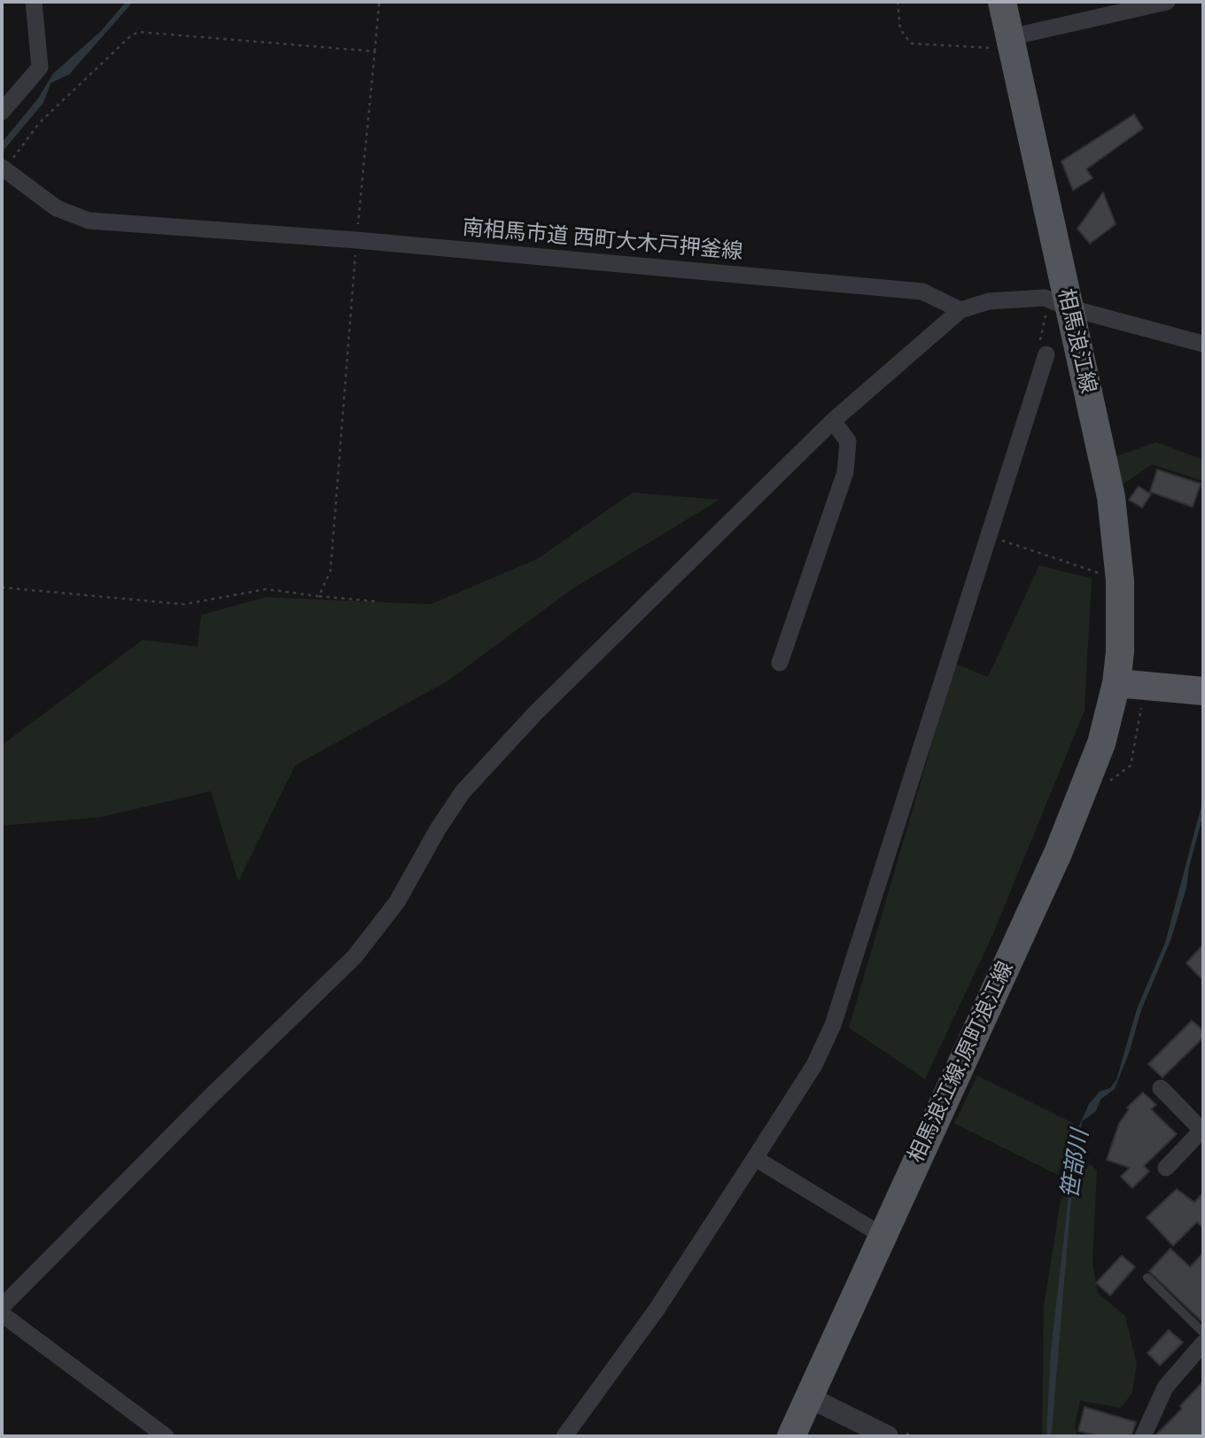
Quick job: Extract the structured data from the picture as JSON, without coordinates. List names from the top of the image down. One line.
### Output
{"streets":{"main road":["相馬浪江線","相馬浪江線;原町浪江線"],"street":["南相馬市道 西町大木戸押釜線"]},"crossings":[["相馬浪江線","相馬浪江線;原町浪江線"]],"water":["笹部川"]}
